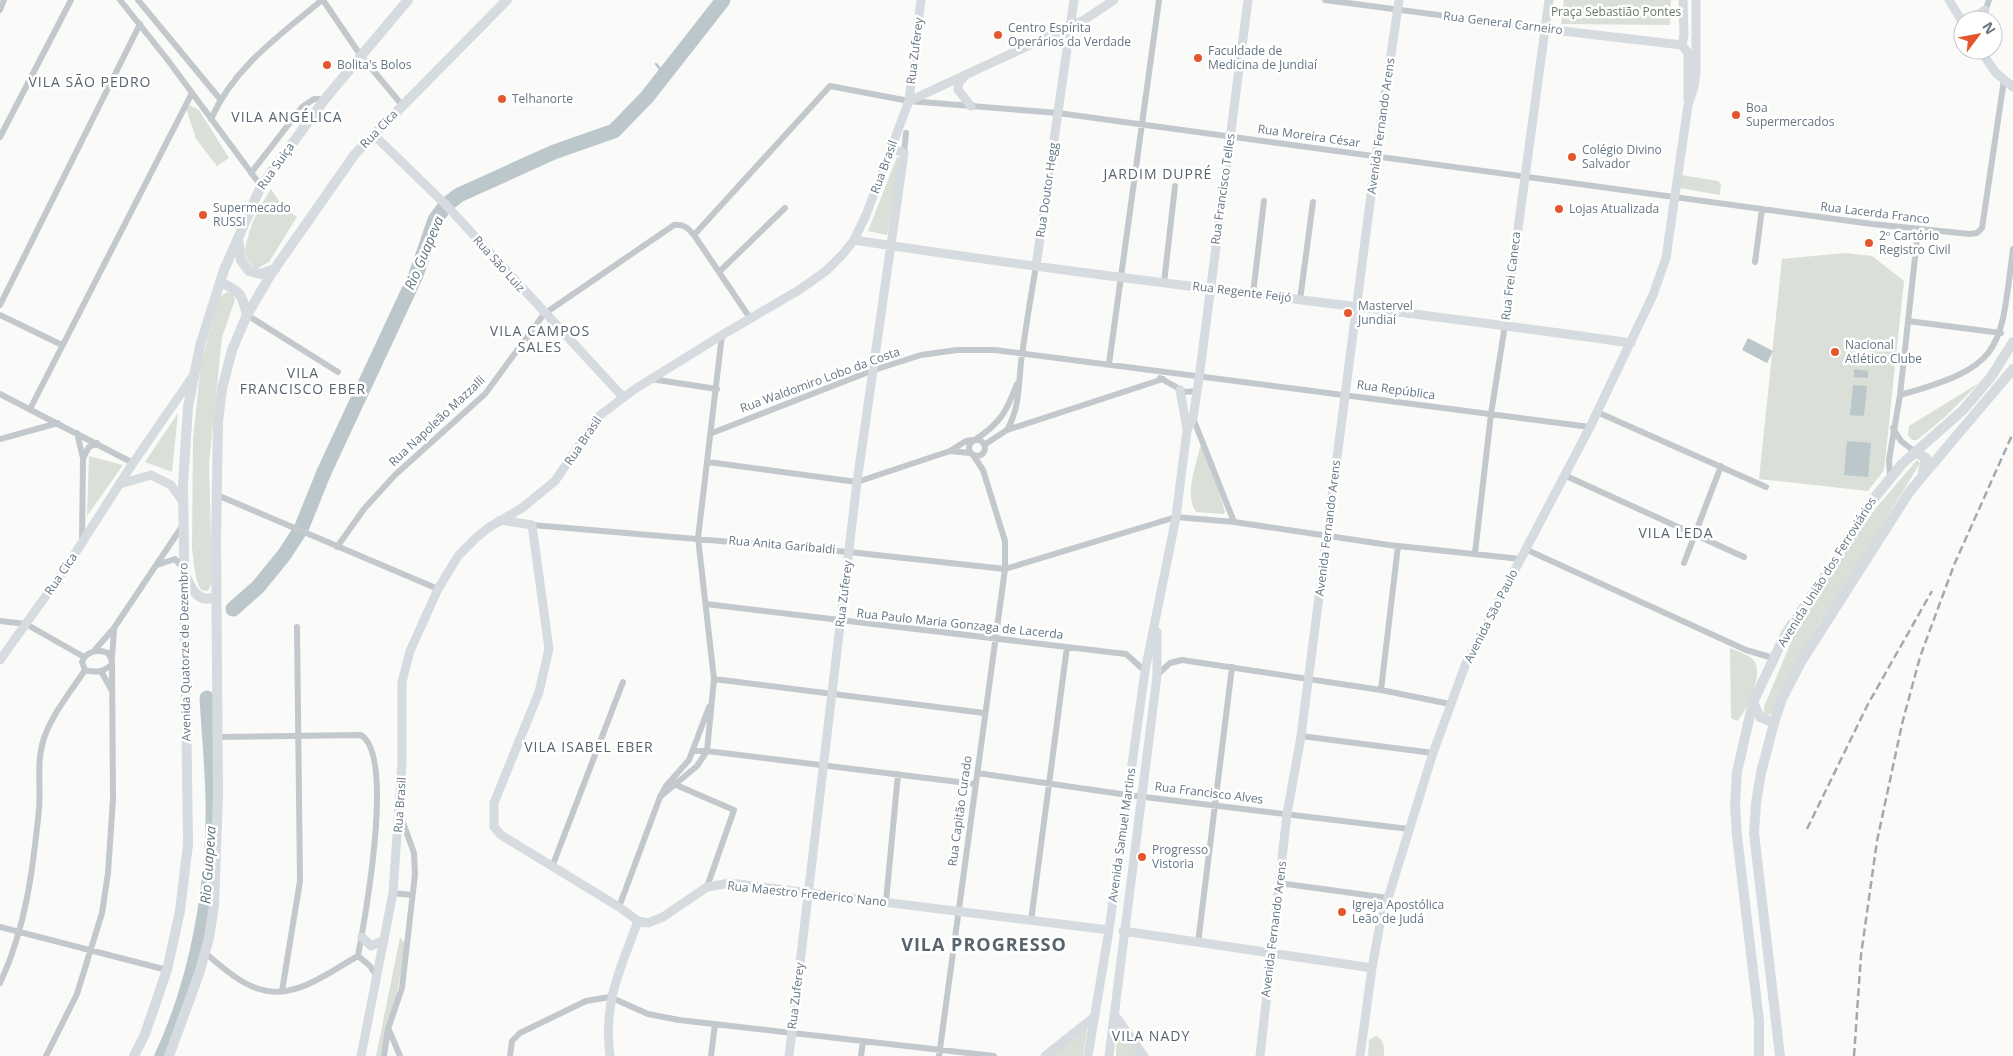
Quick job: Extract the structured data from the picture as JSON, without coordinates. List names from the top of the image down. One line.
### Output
{"streets":{"main road":["Rua Cica","Rua Suiça","Avenida União dos Ferroviários","Avenida Quatorze de Dezembro"],"street":["Rua General Carneiro","Rua Zuferey","Avenida Fernando Arens","Rua Moreira César","Rua Brasil","Rua Francisco Telles","Rua Doutor Hegg","Rua Lacerda Franco","Rua São Luiz","Rua Frei Caneca","Rua Regente Feijó","Rua Waldomiro Lobo da Costa","Rua República","Rua Napoleão Mazzalli","Rua Anita Garibaldi","Avenida São Paulo","Rua Paulo Maria Gonzaga de Lacerda","Rua Francisco Alves","Rua Capitão Curado","Avenida Samuel Martins","Rua Maestro Frederico Nano"]},"crossings":[["Rua General Carneiro","Avenida Fernando Arens"],["Rua General Carneiro","Rua Frei Caneca"],["Rua Zuferey","Rua Moreira César"],["Rua Zuferey","Rua Brasil"],["Rua Zuferey","Rua Doutor Hegg"],["Rua Zuferey","Rua Regente Feijó"],["Rua Zuferey","Rua Waldomiro Lobo da Costa"],["Rua Zuferey","Rua Anita Garibaldi"],["Rua Zuferey","Rua Paulo Maria Gonzaga de Lacerda"],["Rua Zuferey","Rua Maestro Frederico Nano"],["Avenida Fernando Arens","Rua Moreira César"],["Avenida Fernando Arens","Rua Regente Feijó"],["Avenida Fernando Arens","Rua República"],["Avenida Fernando Arens","Rua Francisco Alves"],["Rua Cica","Rua São Luiz"],["Rua Cica","Avenida Quatorze de Dezembro"],["Rua Moreira César","Rua Brasil"],["Rua Moreira César","Rua Francisco Telles"],["Rua Moreira César","Rua Doutor Hegg"],["Rua Moreira César","Rua Lacerda Franco"],["Rua Moreira César","Rua Frei Caneca"],["Rua Moreira César","Rua Napoleão Mazzalli"],["Rua Moreira César","Avenida São Paulo"],["Rua Suiça","Avenida Quatorze de Dezembro"],["Rua Brasil","Rua São Luiz"],["Rua Brasil","Rua Regente Feijó"],["Rua Brasil","Rua Anita Garibaldi"],["Rua Francisco Telles","Rua Regente Feijó"],["Rua Francisco Telles","Rua Waldomiro Lobo da Costa"],["Rua Francisco Telles","Rua República"],["Rua Francisco Telles","Avenida Samuel Martins"],["Rua Doutor Hegg","Rua Regente Feijó"],["Rua Doutor Hegg","Rua Waldomiro Lobo da Costa"],["Rua Lacerda Franco","Avenida São Paulo"],["Rua São Luiz","Rua Napoleão Mazzalli"],["Rua Frei Caneca","Rua Regente Feijó"],["Rua Frei Caneca","Rua República"],["Rua Regente Feijó","Avenida São Paulo"],["Rua Waldomiro Lobo da Costa","Rua República"],["Rua Waldomiro Lobo da Costa","Avenida Samuel Martins"],["Rua República","Avenida São Paulo"],["Rua República","Avenida Samuel Martins"],["Rua Anita Garibaldi","Rua Capitão Curado"],["Rua Anita Garibaldi","Avenida Samuel Martins"],["Avenida São Paulo","Rua Francisco Alves"],["Rua Paulo Maria Gonzaga de Lacerda","Rua Capitão Curado"],["Rua Paulo Maria Gonzaga de Lacerda","Avenida Samuel Martins"],["Rua Francisco Alves","Rua Capitão Curado"],["Rua Francisco Alves","Avenida Samuel Martins"],["Rua Capitão Curado","Rua Maestro Frederico Nano"],["Avenida Samuel Martins","Rua Maestro Frederico Nano"]],"districts":["VILA SÃO PEDRO","VILA ANGÉLICA","JARDIM DUPRÉ","VILA CAMPOS SALES","VILA FRANCISCO EBER","VILA LEDA","VILA ISABEL EBER","VILA PROGRESSO","VILA NADY"],"water":["Rio Guapeva"],"parks":["Praça Sebastião Pontes"],"places":["Centro Espírita Operários da Verdade","Faculdade de Medicina de Jundiaí","Bolita's Bolos","Telhanorte","Boa Supermercados","Colégio Divino Salvador","Lojas Atualizada","Supermecado RUSSI","2º Cartório Registro Civil","Mastervel Jundiaí","Nacional Atlético Clube","Progresso Vistoria","Igreja Apostólica Leão de Judá"],"north":"top right"}
